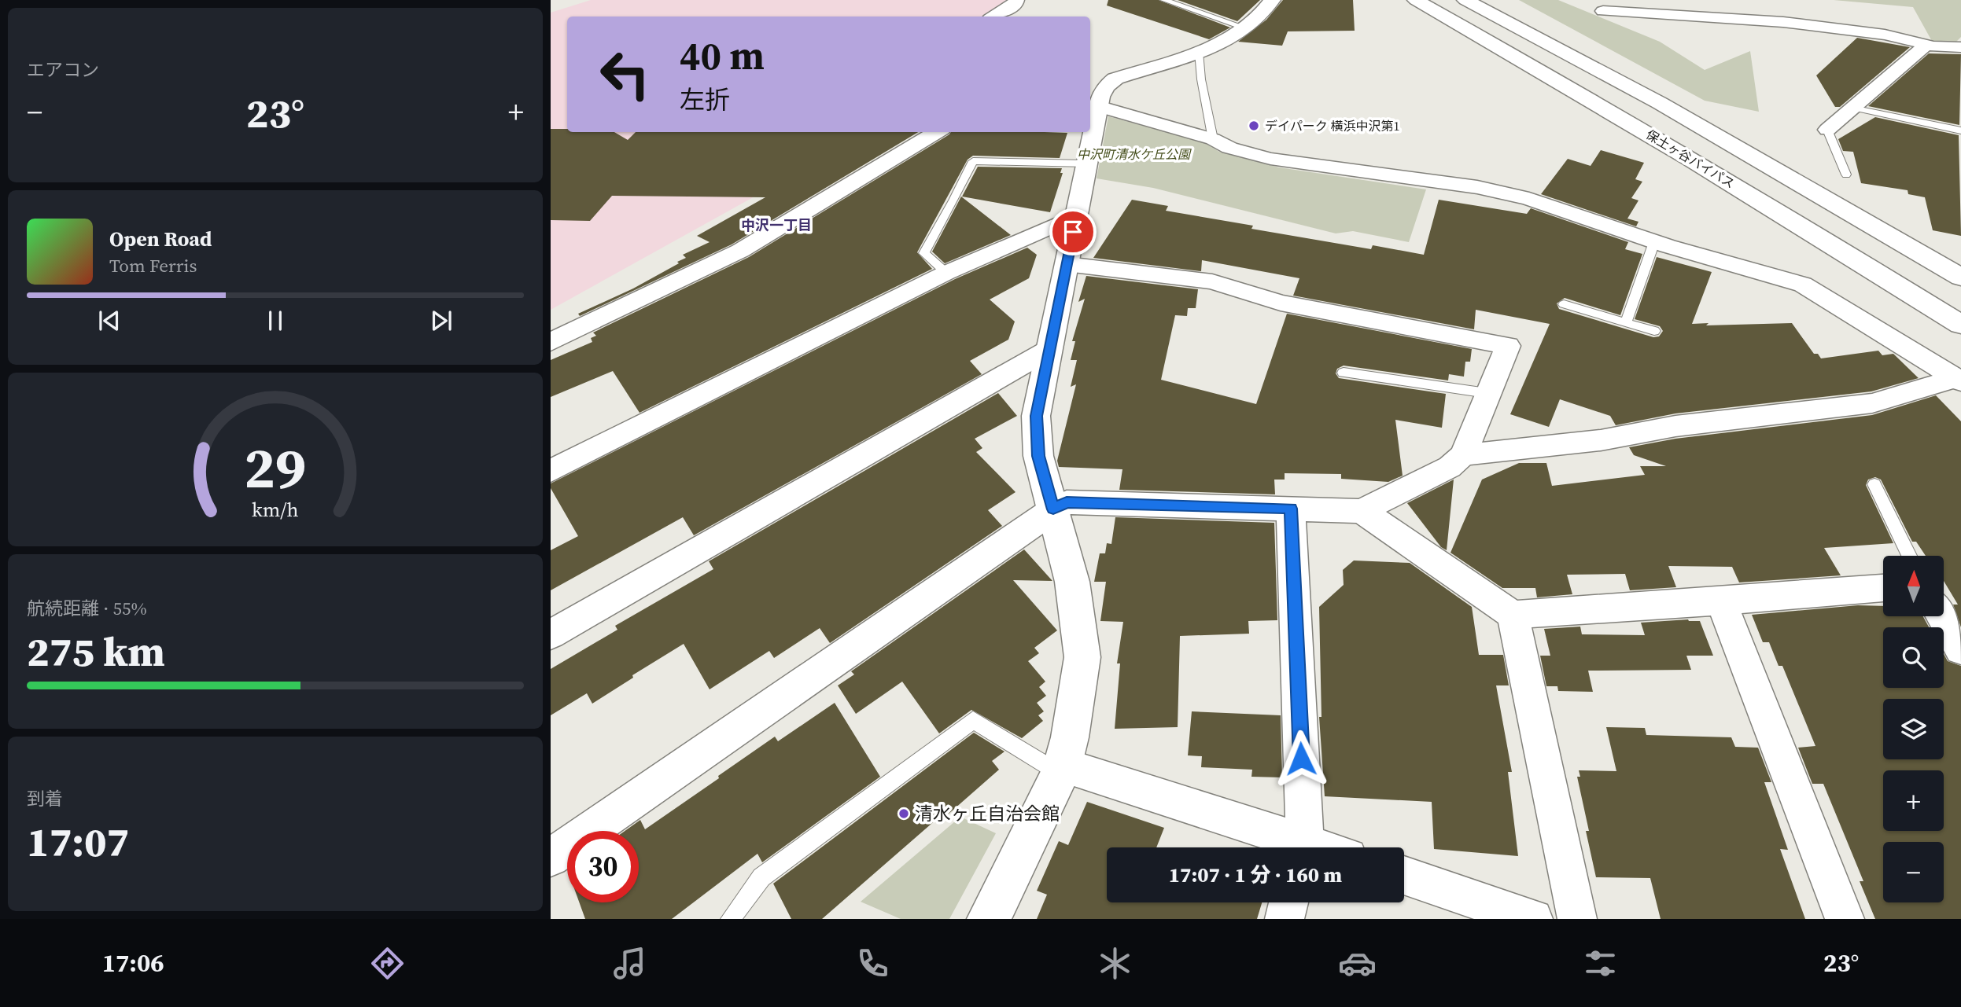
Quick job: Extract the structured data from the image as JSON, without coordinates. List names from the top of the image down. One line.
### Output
{"streets":{"main road":["保土ヶ谷バイパス"]},"districts":["中沢一丁目"],"parks":["中沢町清水ケ丘公園"],"places":["デイパーク 横浜中沢第1","清水ヶ丘自治会館"],"north":"top","page":{"tile":["エアコン",["航続距離 · 55%","275 km"],["到着","17:07"]],"turn":["40 m","左折"],"heat":["−","23°","+"],"song":["Open Road","Tom Ferris"],"map_buttons":["+","−"],"limit":"30","trip":"17:07 · 1 分 · 160 m","tabs":["17:06","23°"],"gauge":["29","km/h"]}}
